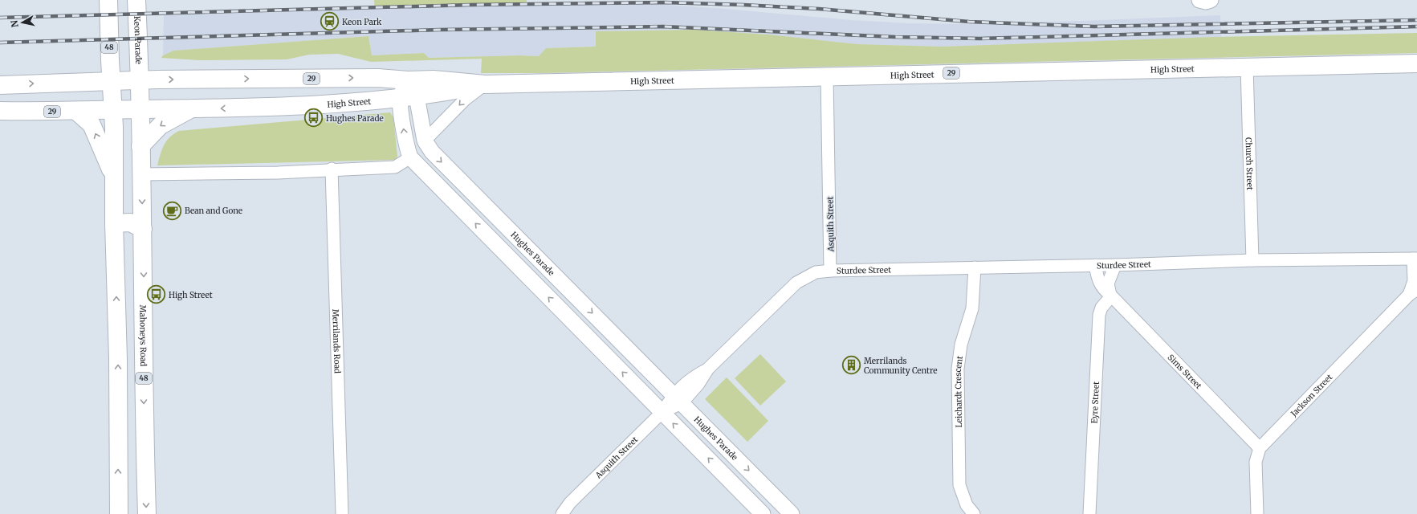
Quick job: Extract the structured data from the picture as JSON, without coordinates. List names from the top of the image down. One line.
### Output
{"streets":{"main road":["Keon Parade","48","High Street","29","Mahoneys Road"],"street":["Church Street","Asquith Street","Hughes Parade","Sturdee Street","Merrilands Road","Sims Street","Leichardt Crescent","Jackson Street","Eyre Street"]},"crossings":[["Keon Parade","High Street"],["Keon Parade","Mahoneys Road"],["48","High Street"],["High Street","Church Street"],["High Street","Asquith Street"],["High Street","Hughes Parade"],["High Street","Mahoneys Road"],["Church Street","Sturdee Street"],["Asquith Street","Hughes Parade"],["Asquith Street","Sturdee Street"],["Sturdee Street","Sims Street"],["Sturdee Street","Leichardt Crescent"],["Sturdee Street","Jackson Street"],["Sims Street","Jackson Street"],["Sims Street","Eyre Street"]],"places":{"station":["Keon Park"],"bus stop":["Hughes Parade","High Street"],"cafe":["Bean and Gone"],"building":["Merrilands Community Centre"]},"north":"left"}
